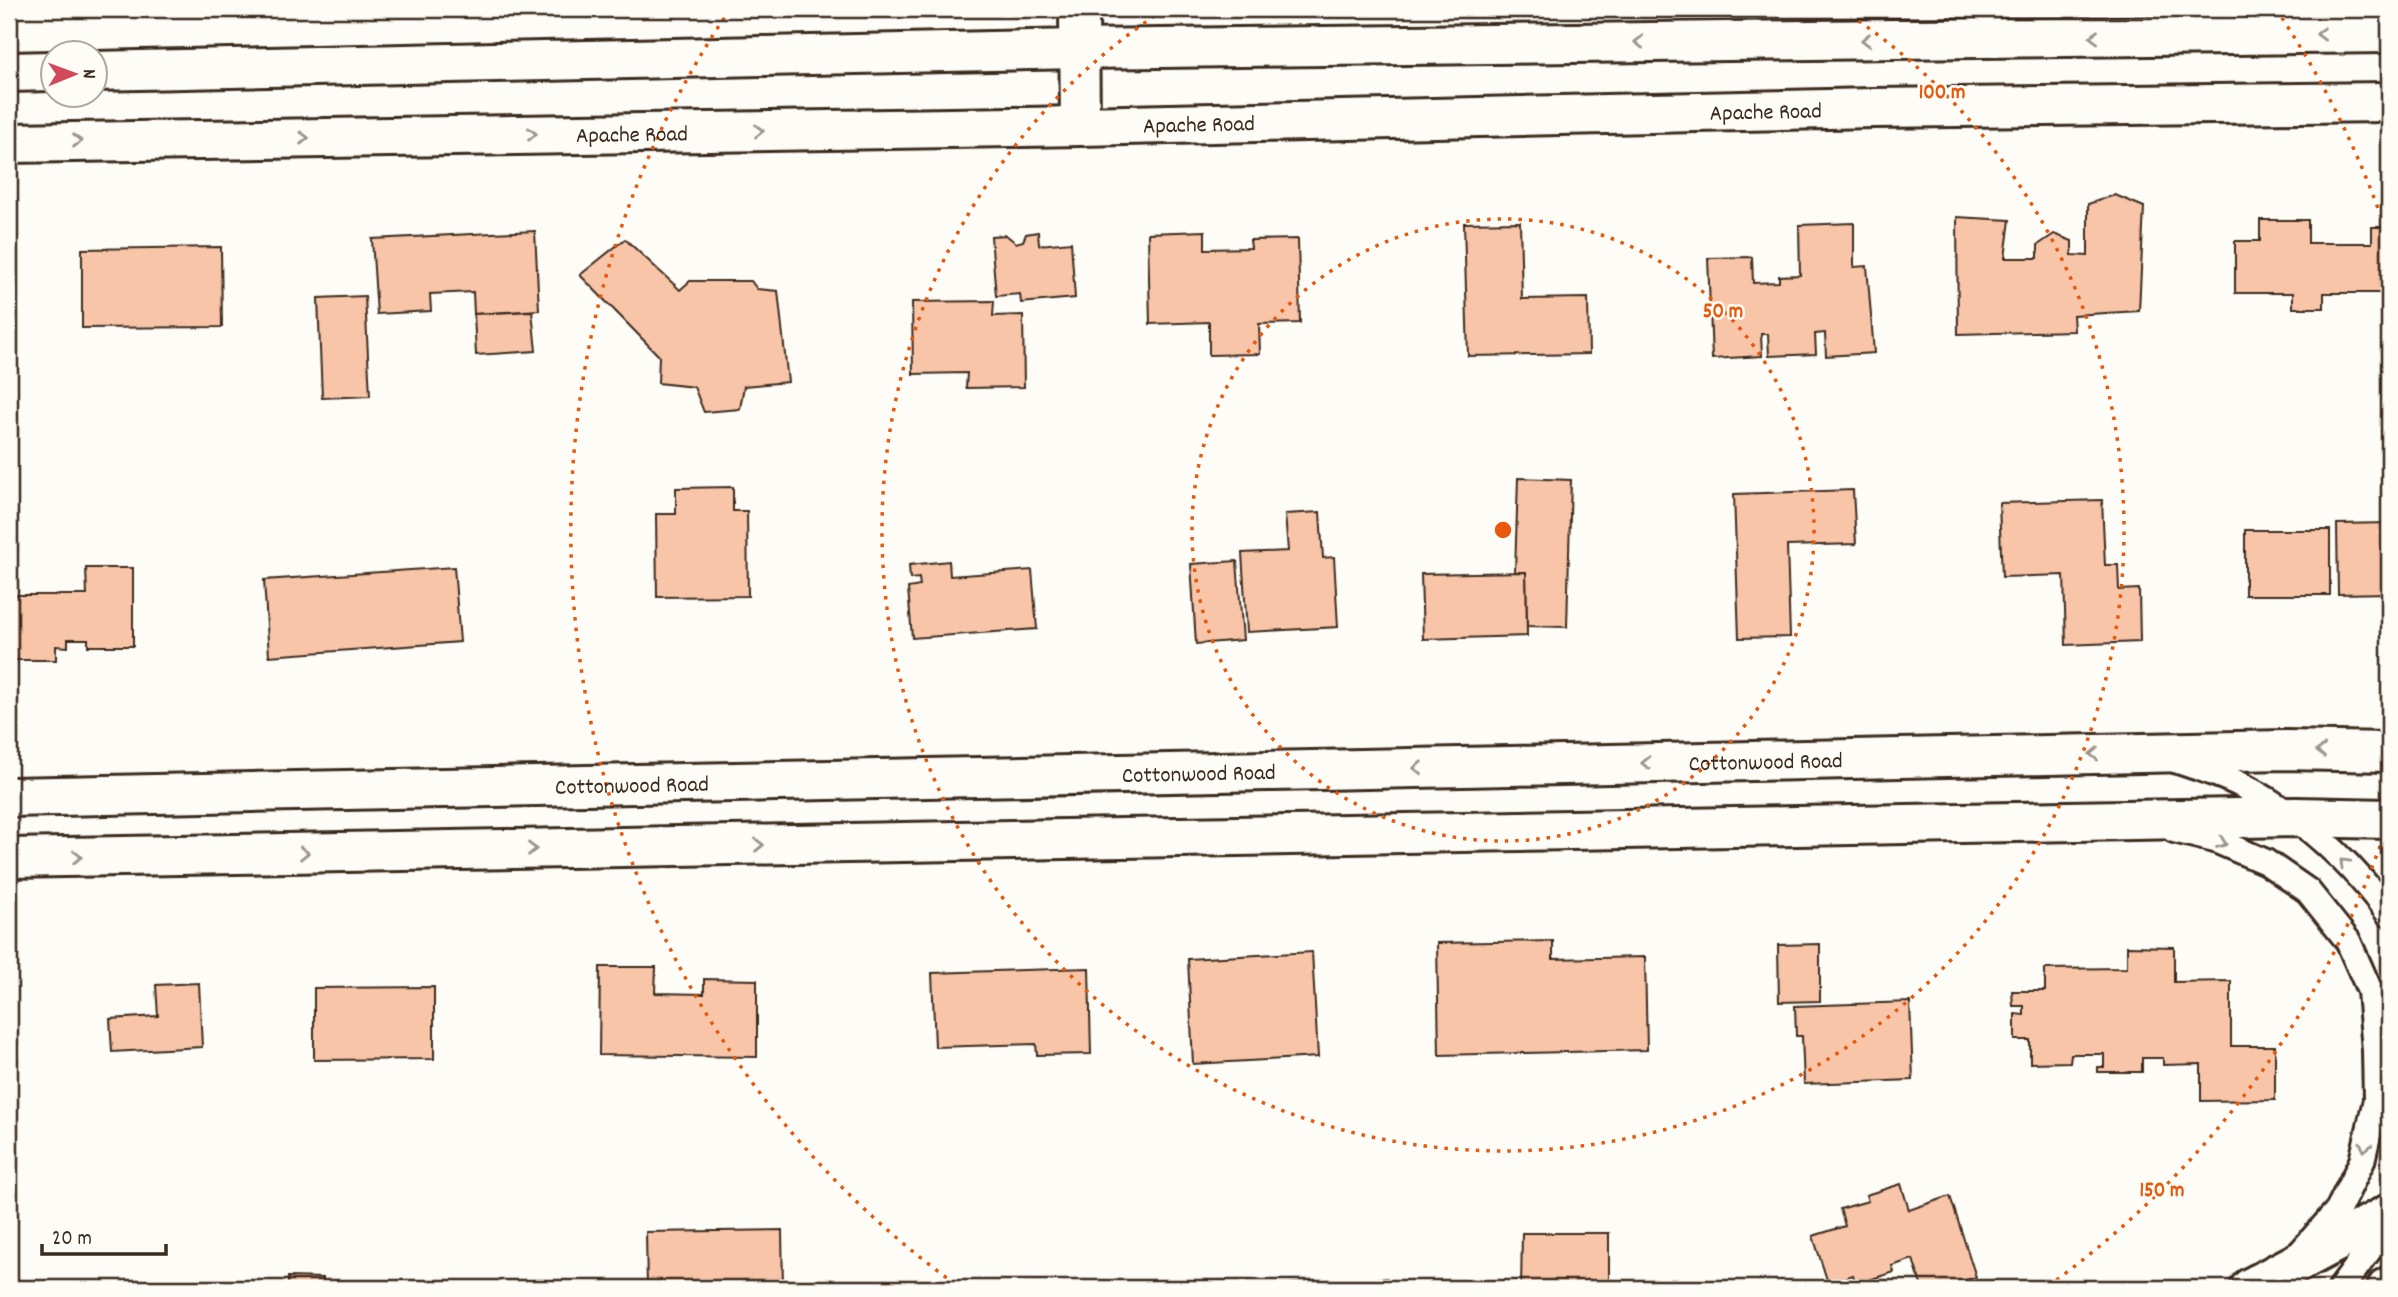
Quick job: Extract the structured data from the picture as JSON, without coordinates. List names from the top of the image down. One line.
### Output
{"streets":{"street":["Apache Road","Cottonwood Road"]},"scale_bar":"20 m","north":"right","rings":["100 m","50 m","150 m"]}
